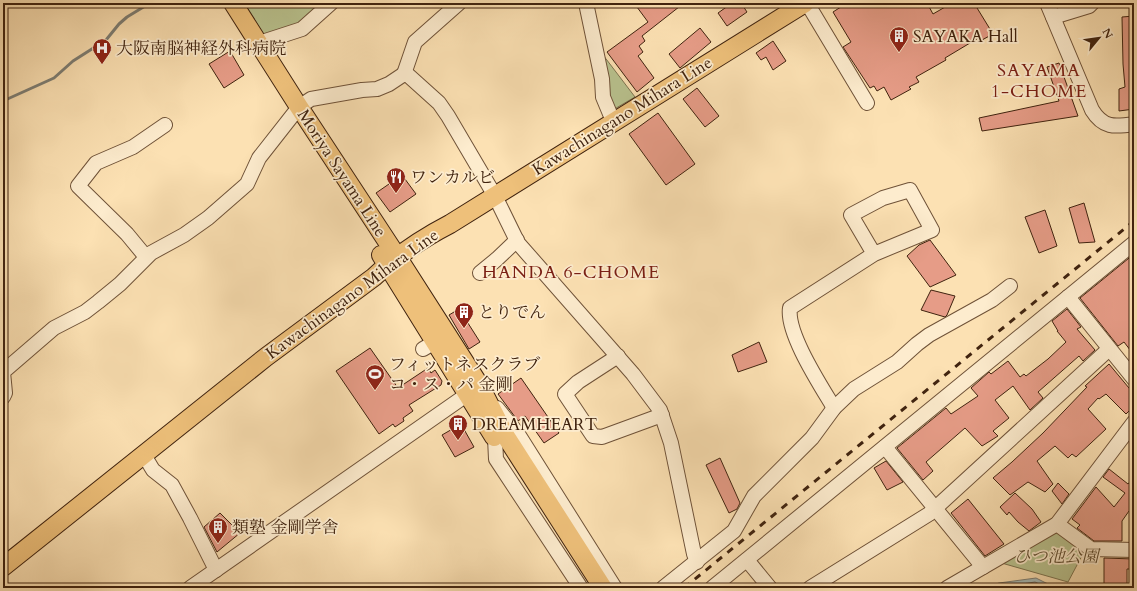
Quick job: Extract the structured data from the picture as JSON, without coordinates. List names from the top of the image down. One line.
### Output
{"streets":{"main road":["Kawachinagano Mihara Line","Moriya Sayama Line"]},"crossings":[["Kawachinagano Mihara Line","Moriya Sayama Line"]],"districts":["SAYAMA 1-CHOME","HANDA 6-CHOME"],"parks":["ひつ池公園"],"places":{"building":["SAYAKA Hall","とりでん","DREAMHEART","類塾 金剛学舎"],"hospital":["大阪南脳神経外科病院"],"restaurant":["ワンカルビ"],"sports":["フィットネスクラブ コ・ス・パ 金剛"]},"north":"top right"}
